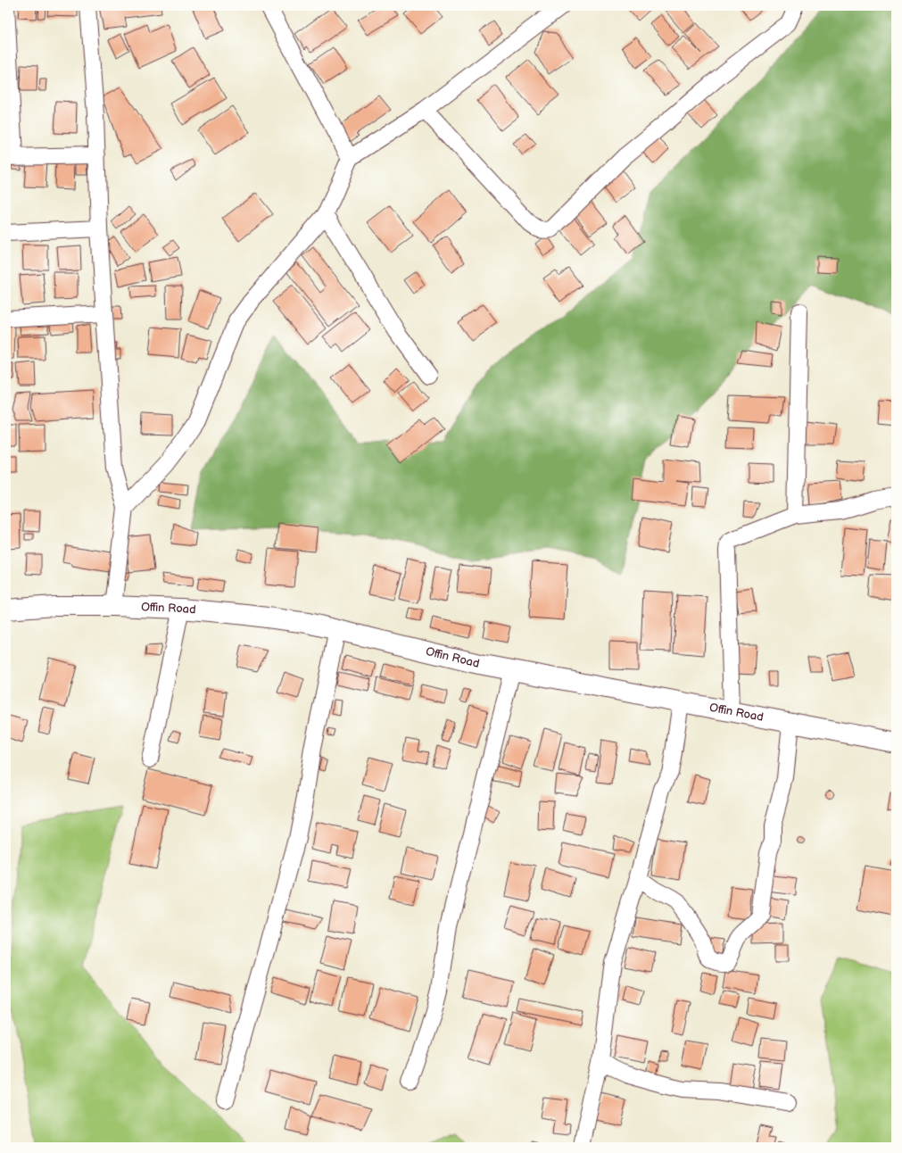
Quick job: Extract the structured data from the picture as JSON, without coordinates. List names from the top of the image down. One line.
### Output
{"streets":{"street":["Offin Road"]}}
